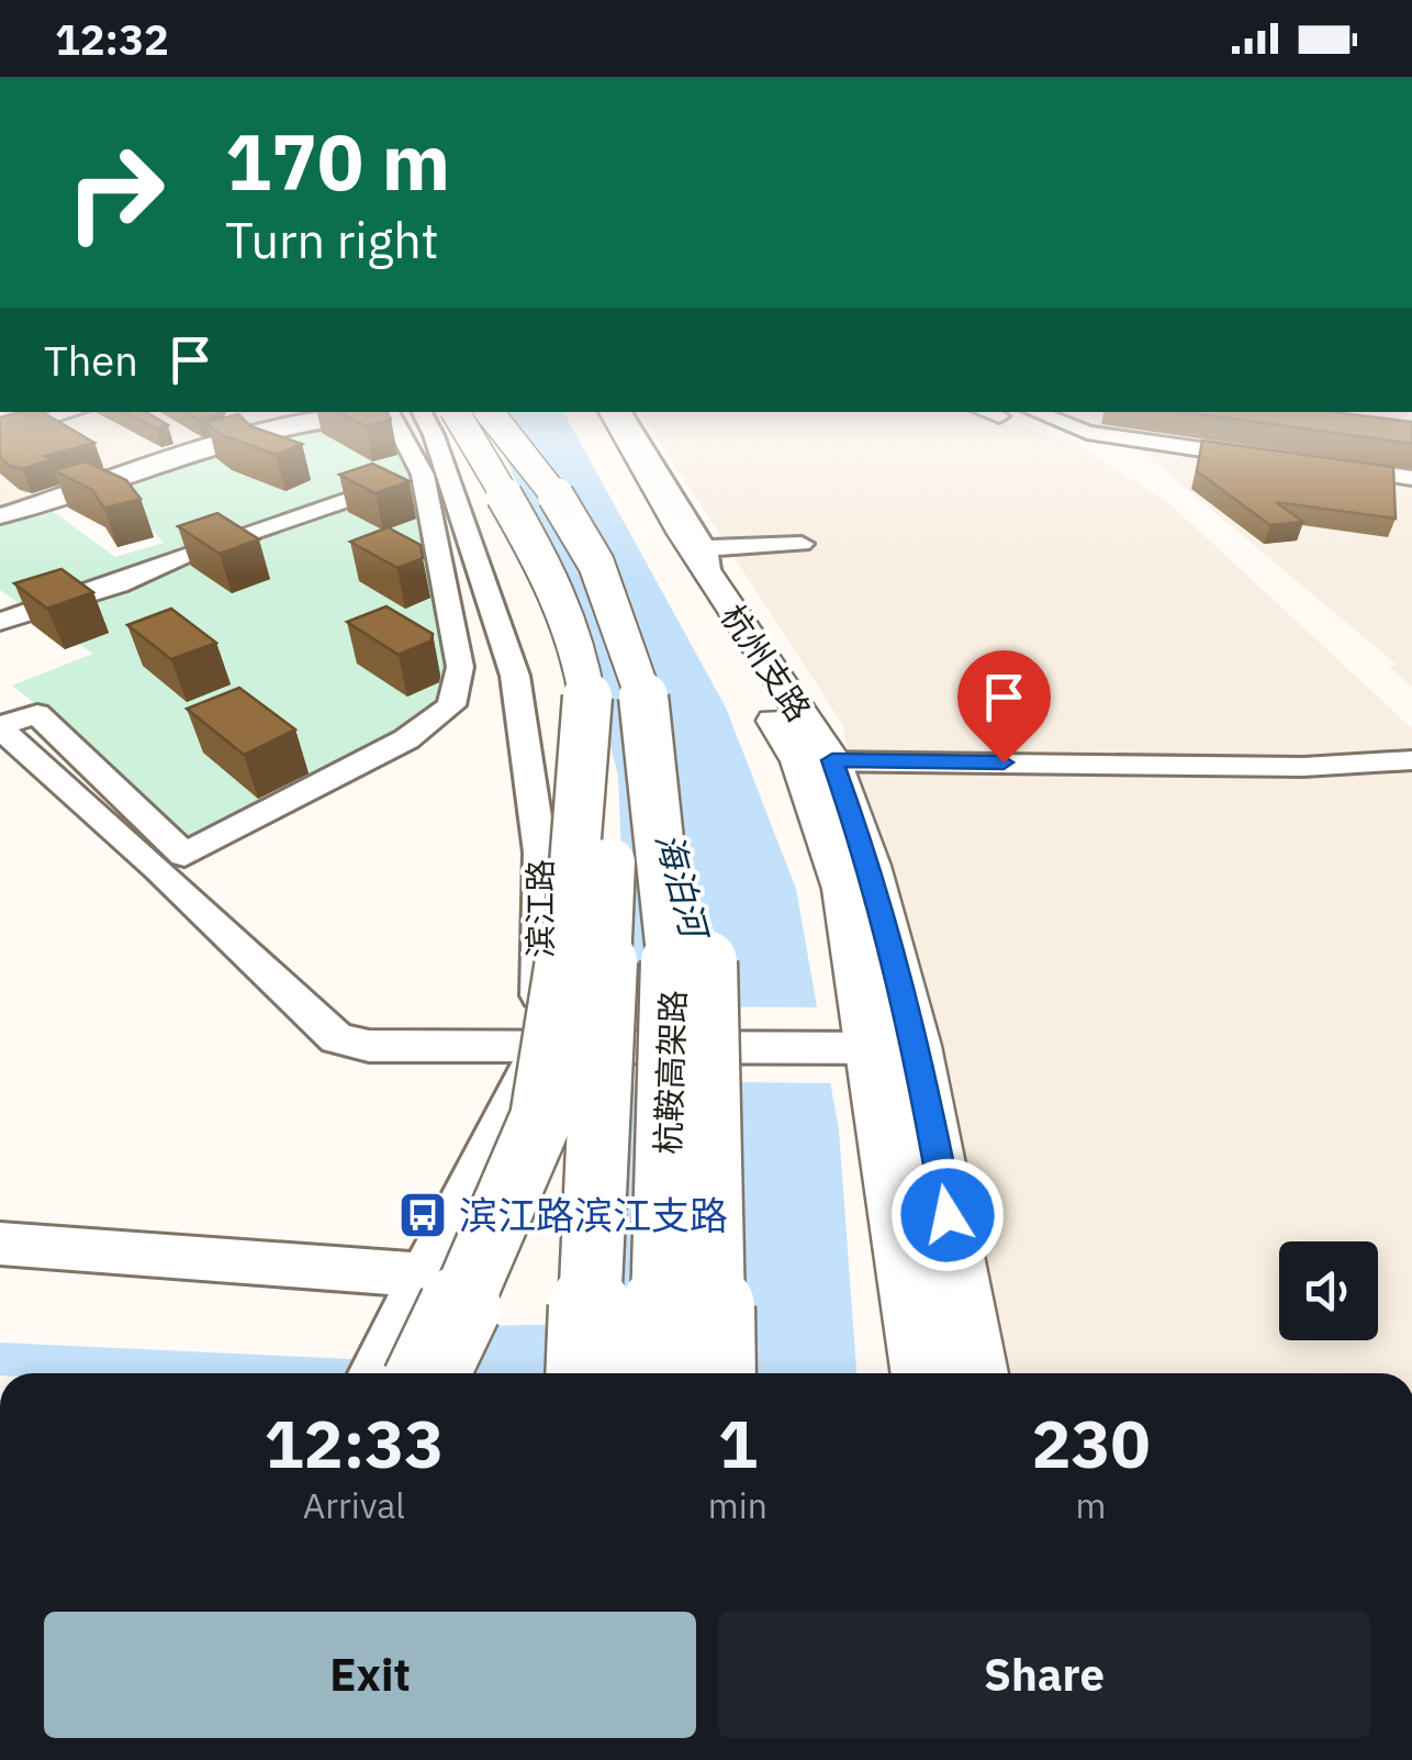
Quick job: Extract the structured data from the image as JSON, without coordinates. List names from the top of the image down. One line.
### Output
{"streets":{"highway":["杭鞍高架路"],"main road":["杭州支路"],"street":["滨江路"]},"water":["海泊河"],"places":{"bus stop":["滨江路滨江支路"]},"page":{"status":"12:32","turn":["170 m","Turn right"],"then":"Then","eta":["12:33","Arrival","1","min","230","m"],"buttons":["Exit","Share"]}}
